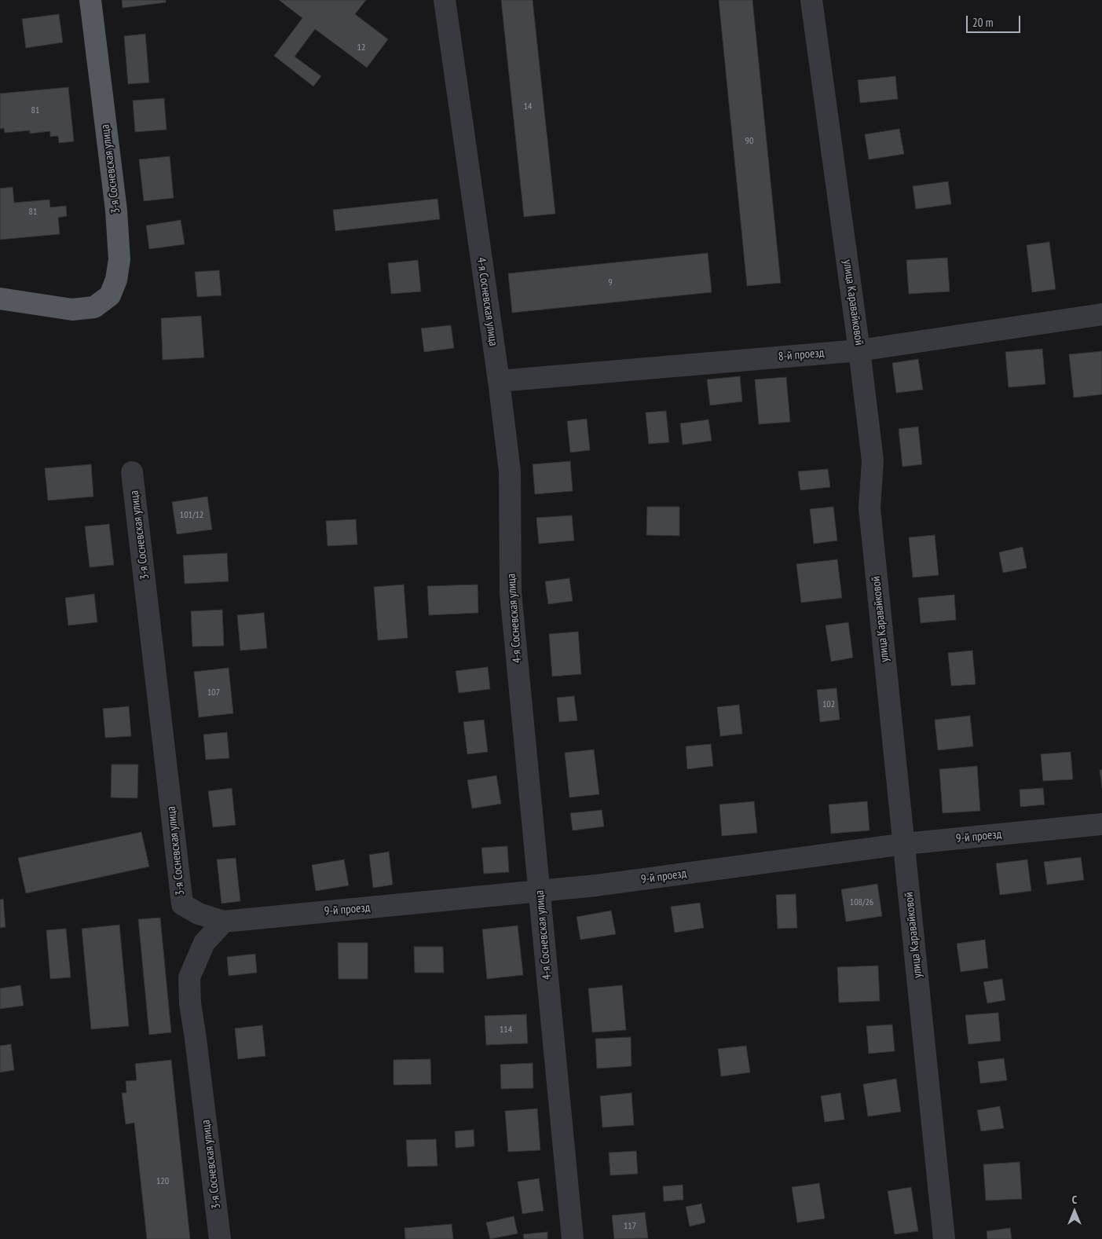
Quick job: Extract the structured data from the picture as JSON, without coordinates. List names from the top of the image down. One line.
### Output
{"streets":{"main road":["3-я Сосневская улица"],"street":["4-я Сосневская улица","улица Каравайковой","8-й проезд","9-й проезд"]},"crossings":[["3-я Сосневская улица","9-й проезд"],["4-я Сосневская улица","8-й проезд"],["4-я Сосневская улица","9-й проезд"],["улица Каравайковой","8-й проезд"],["улица Каравайковой","9-й проезд"]],"house_numbers":["12","14","81","90","81","9","101/12","107","102","108/26","114","120","117"],"scale_bar":"20 m","north":"top"}
